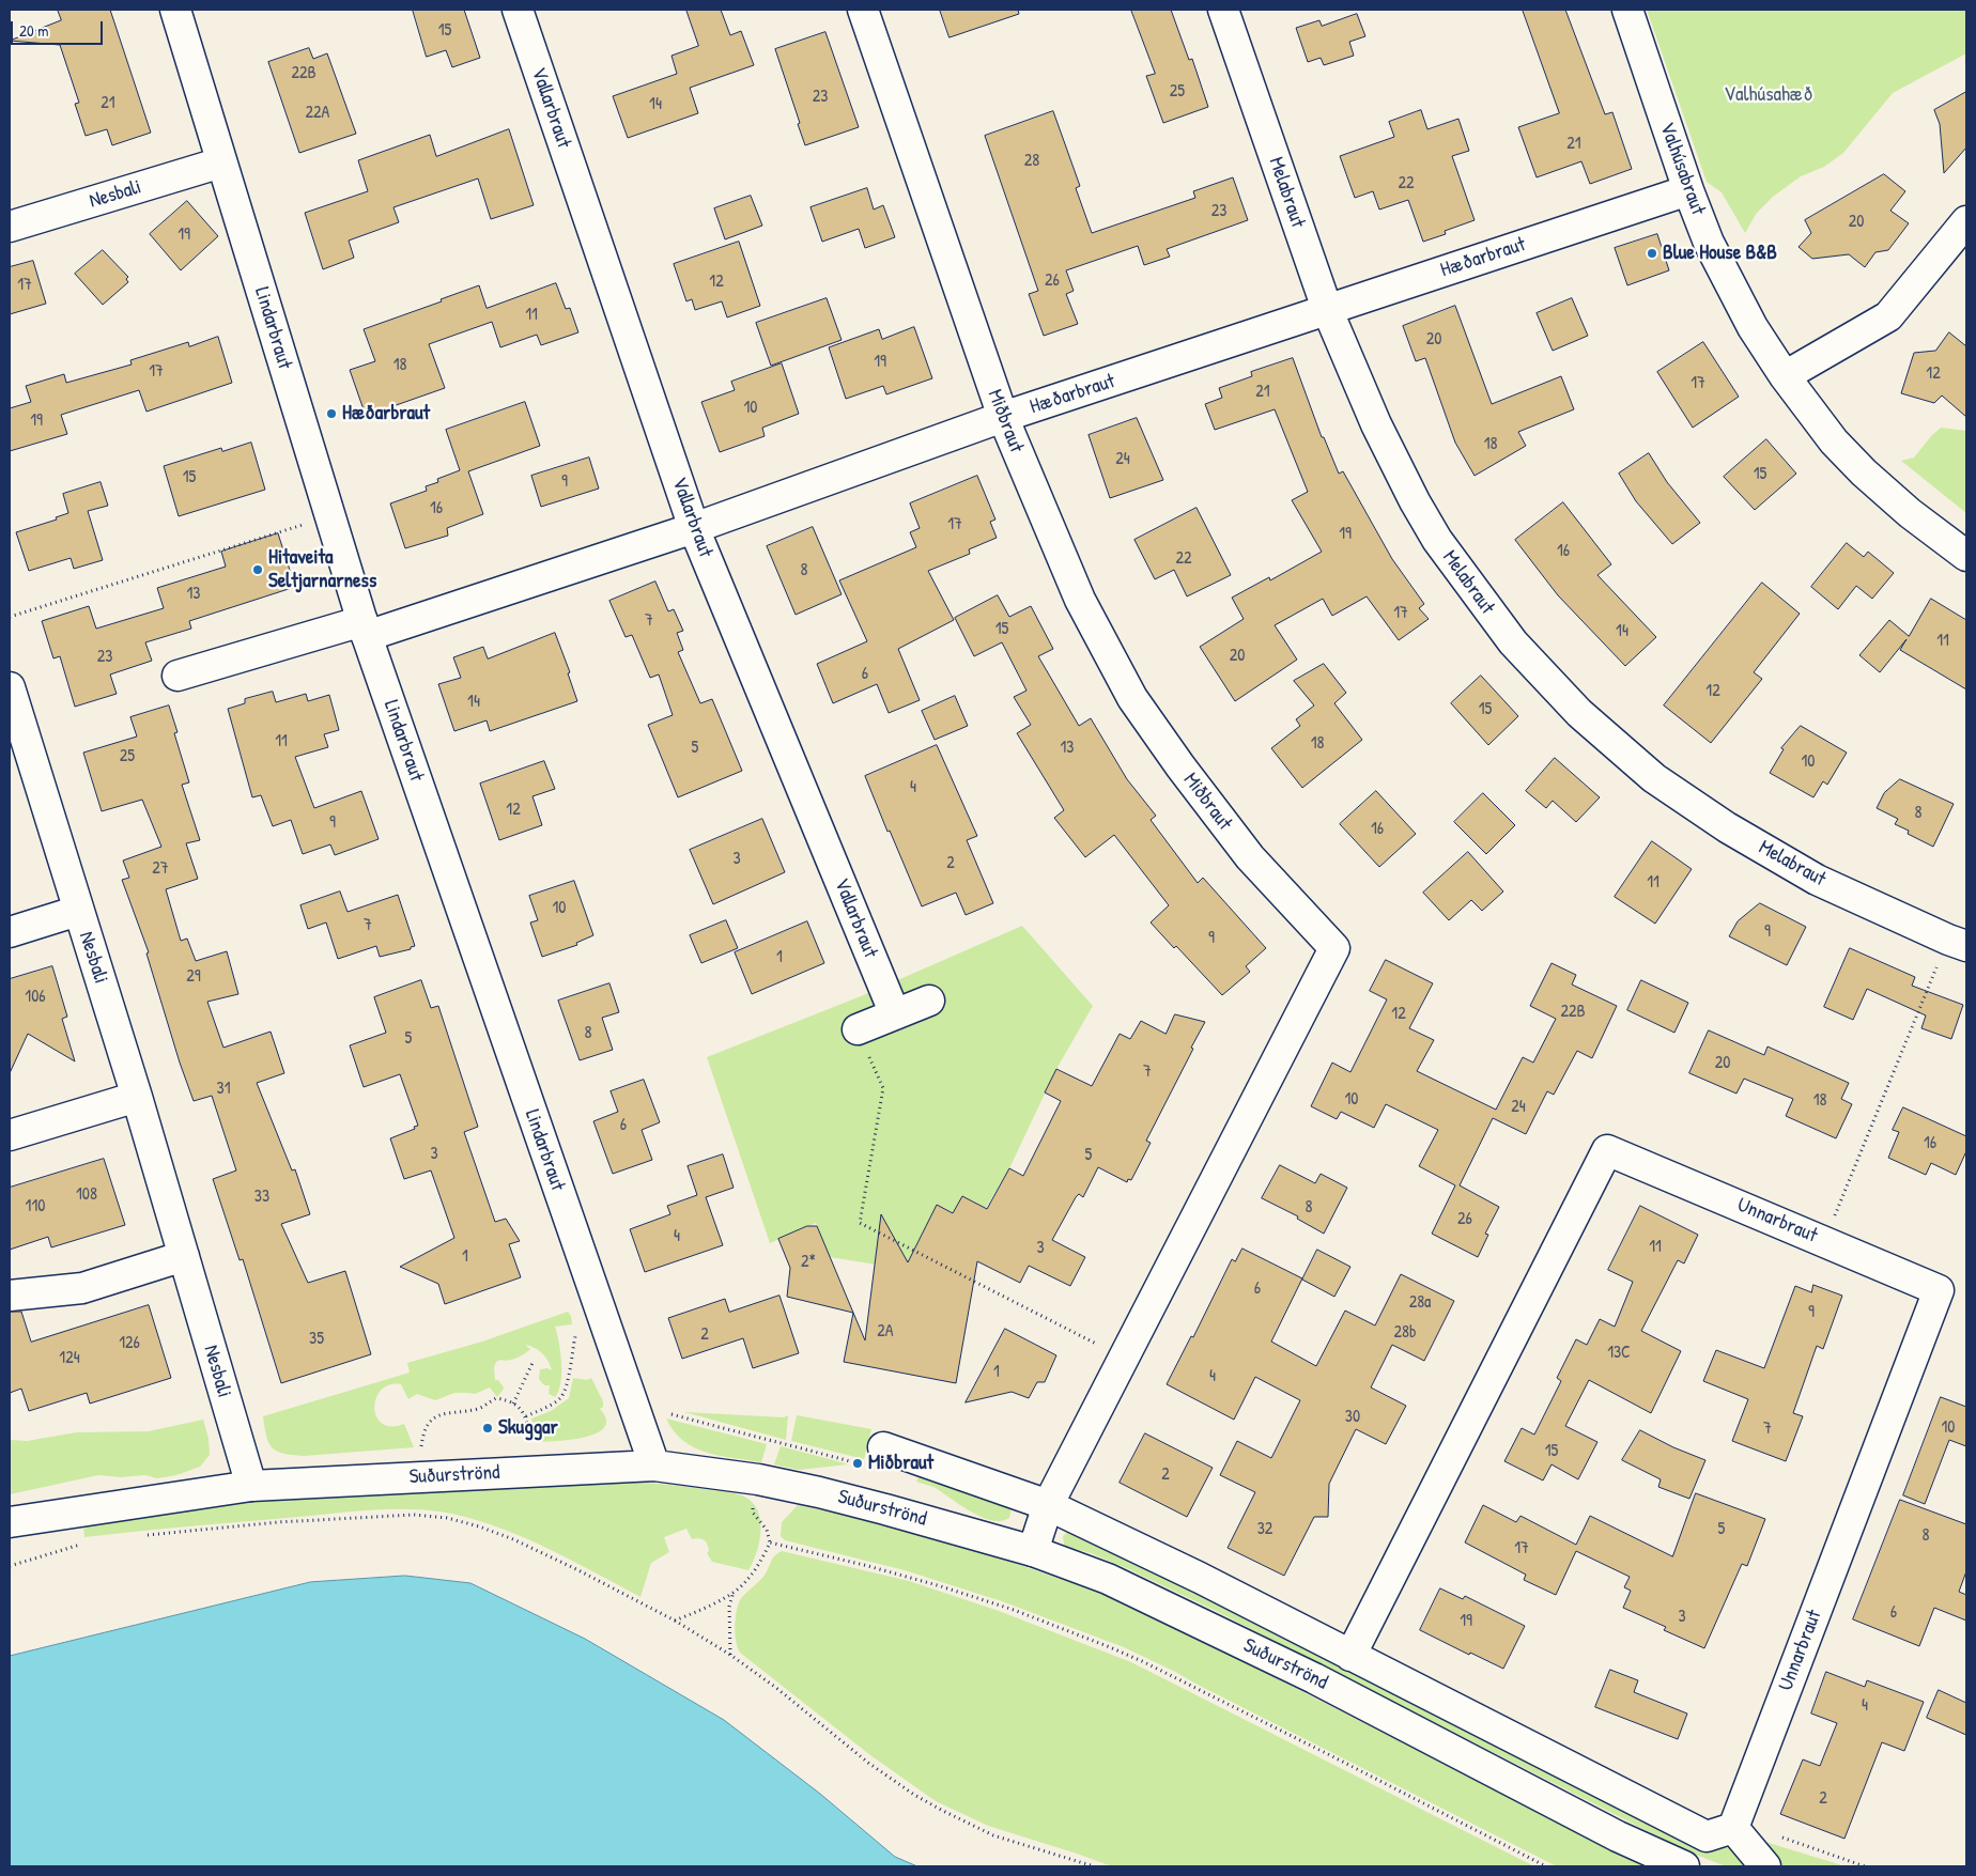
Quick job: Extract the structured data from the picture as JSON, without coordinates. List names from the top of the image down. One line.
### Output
{"streets":{"street":["Vallarbraut","Valhúsabraut","Melabraut","Nesbali","Hæðarbraut","Lindarbraut","Miðbraut","Unnarbraut","Suðurströnd"]},"crossings":[["Vallarbraut","Hæðarbraut"],["Valhúsabraut","Hæðarbraut"],["Melabraut","Hæðarbraut"],["Nesbali","Lindarbraut"],["Nesbali","Suðurströnd"],["Hæðarbraut","Lindarbraut"],["Hæðarbraut","Miðbraut"],["Lindarbraut","Suðurströnd"],["Miðbraut","Suðurströnd"]],"parks":["Valhúsahæð"],"places":["Blue House B&B","Hæðarbraut","Hitaveita Seltjarnarness","Skuggar","Miðbraut"],"house_numbers":["15","22B","25","23","21","14","22A","21","28","22","23","20","19","26","12","17","11","20","19","18","17","12","17","21","10","19","18","24","15","15","9","16","17","19","16","22","8","13","17","7","15","14","11","20","23","6","12","14","15","11","18","5","13","25","10","4","12","8","9","16","3","2","27","11","10","7","9","9","1","29","106","22B","12","8","5","20","7","31","10","18","24","6","16","3","5","108","33","110","8","26","4","11","3","1","2*","6","28a","9","2A","28b","2","35","126","13C","124","1","4","30","10","7","15","2","32","5","8","17","6","3","19","4","2"],"scale_bar":"20 m"}
